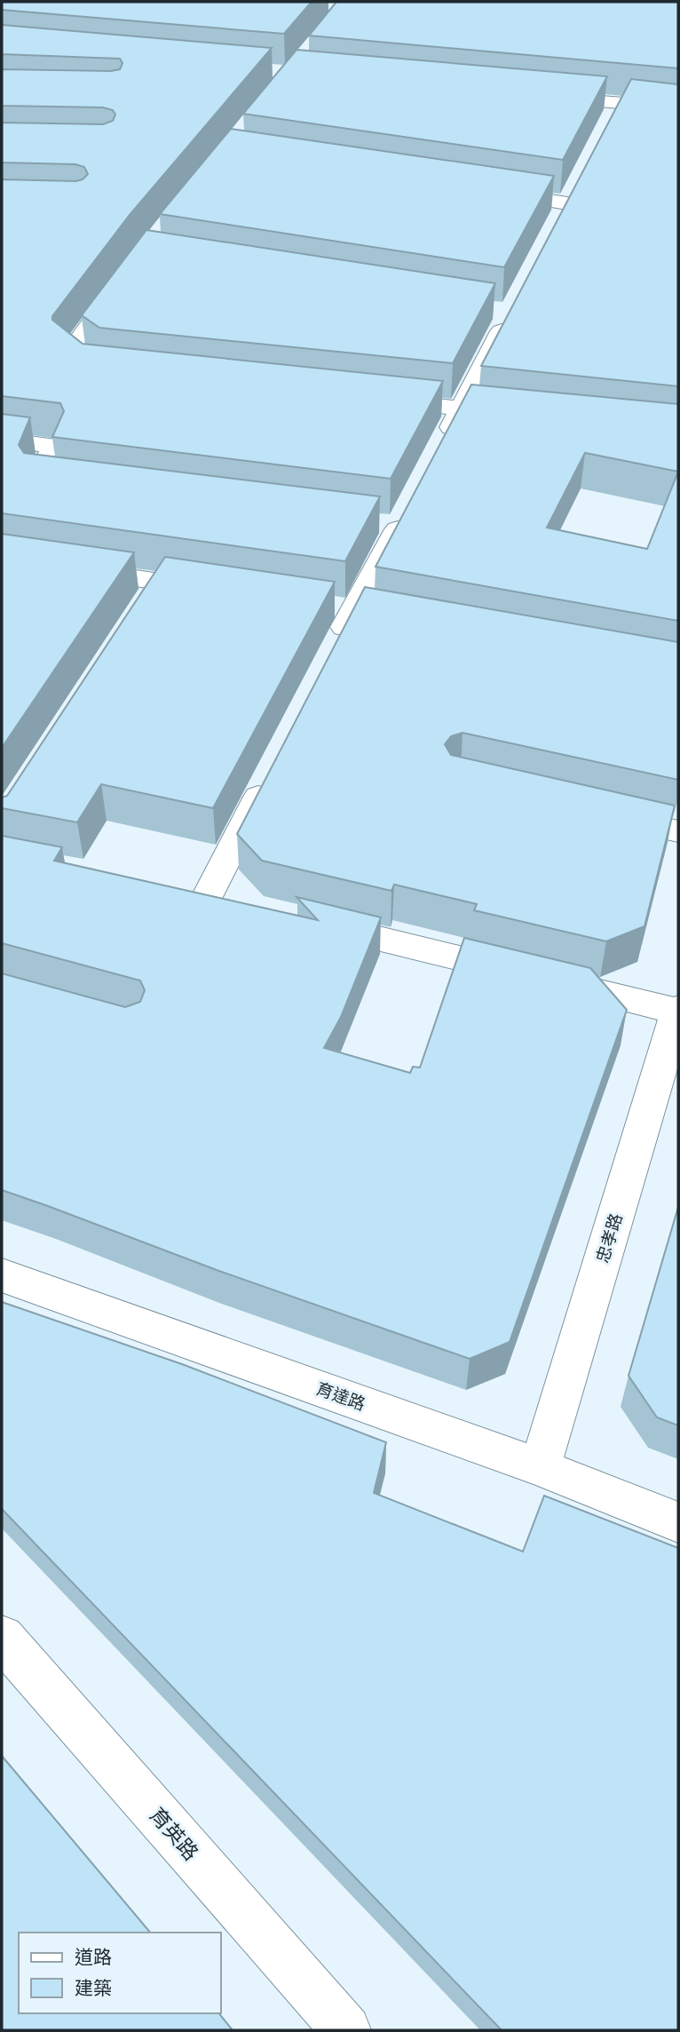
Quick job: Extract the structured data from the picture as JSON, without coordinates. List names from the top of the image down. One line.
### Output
{"streets":{"street":["忠孝路","育達路","育英路"]},"crossings":[["忠孝路","育達路"]],"legend":["道路","建築"]}
